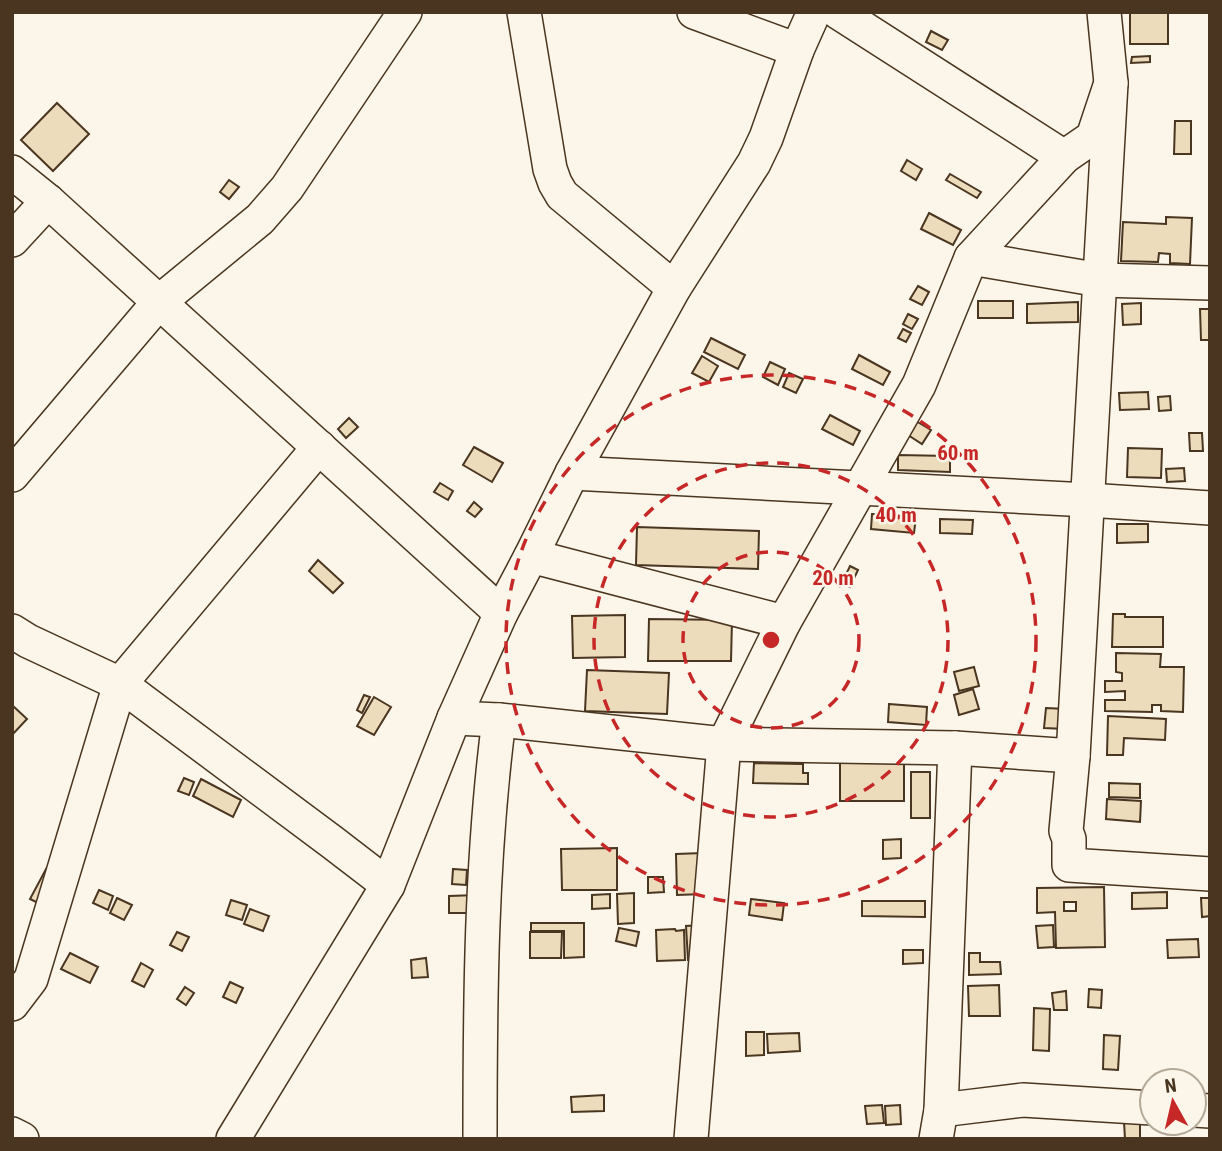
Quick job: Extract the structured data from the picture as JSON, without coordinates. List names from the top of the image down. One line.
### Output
{"north":"top","rings":["60 m","40 m","20 m"]}
